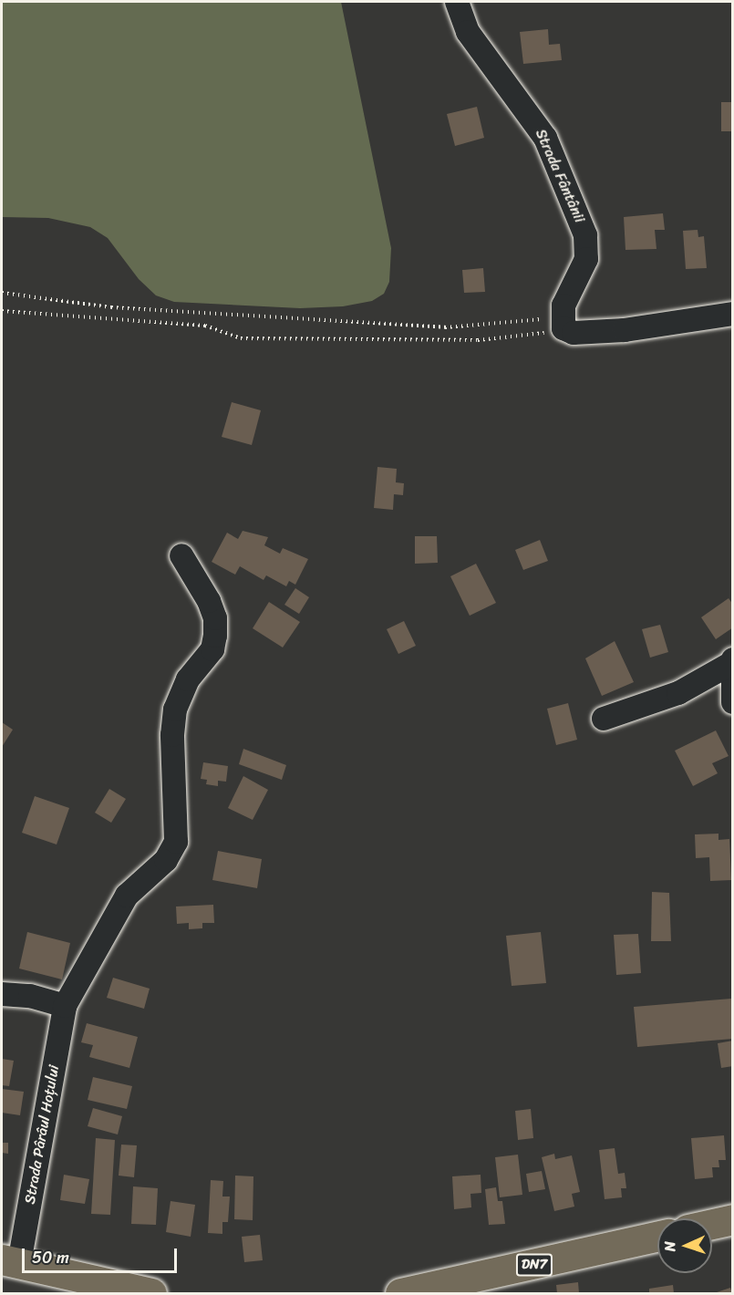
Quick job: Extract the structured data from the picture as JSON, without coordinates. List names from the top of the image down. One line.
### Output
{"streets":{"highway":["DN7"],"street":["Strada Fântânii","Strada Pârâul Hoțului"]},"scale_bar":"50 m","north":"left"}
